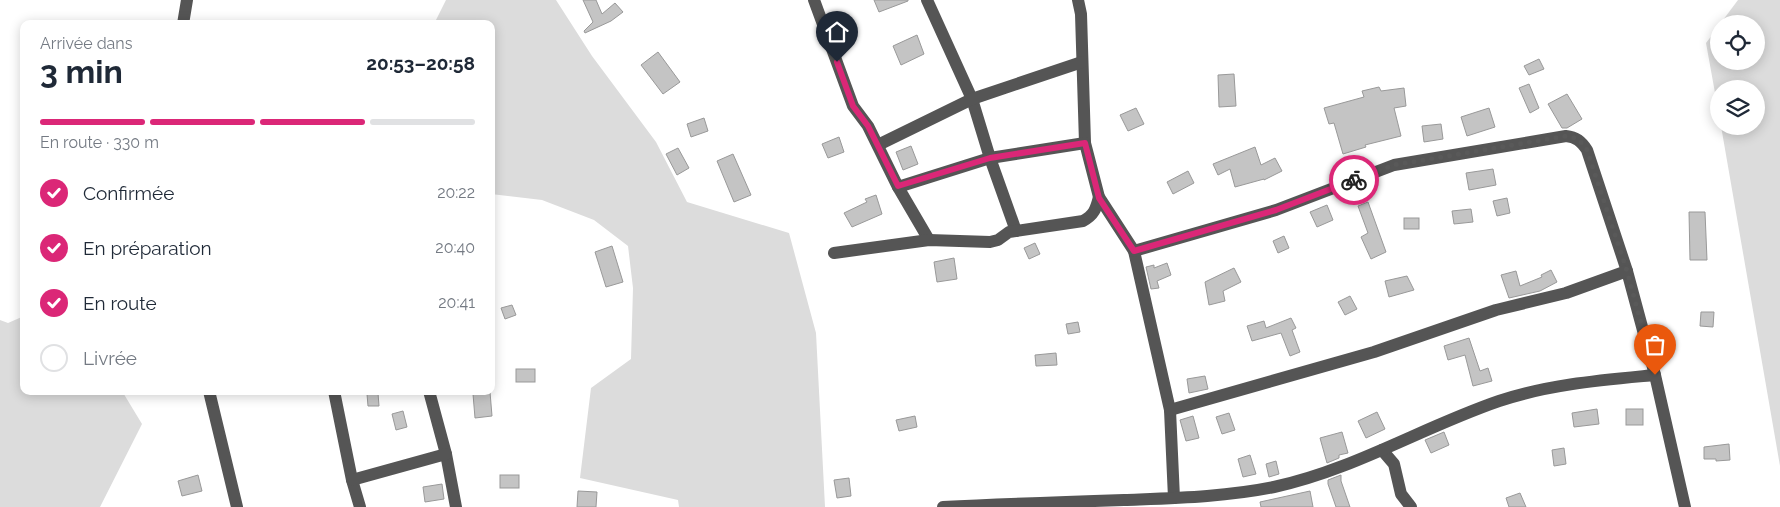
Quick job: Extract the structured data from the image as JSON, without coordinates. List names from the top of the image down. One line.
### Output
{"page":{"heading":["3 min","Arrivée dans","20:53–20:58"],"bar":"En route · 330 m","list":[["Confirmée","20:22"],["En préparation","20:40"],["En route","20:41"],"Livrée"]}}
